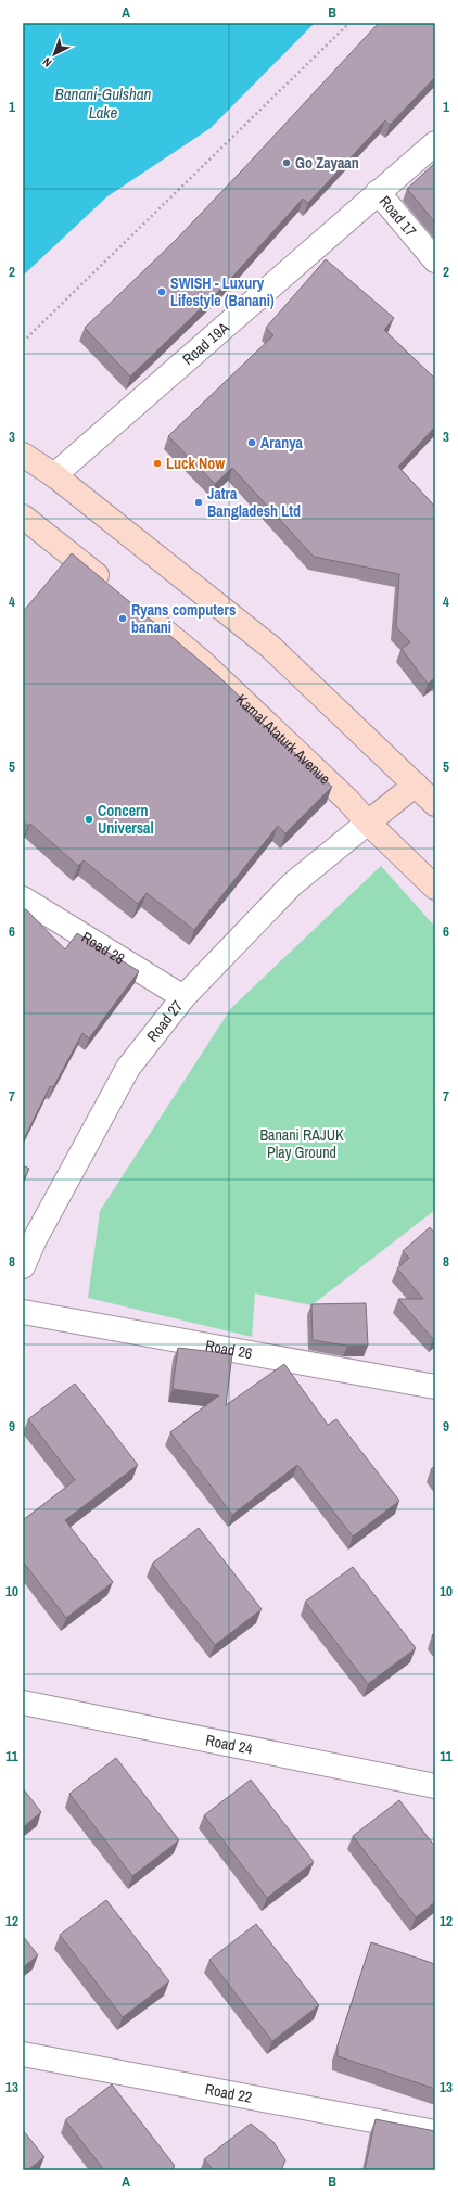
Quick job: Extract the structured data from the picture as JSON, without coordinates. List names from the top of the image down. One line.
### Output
{"streets":{"main road":["Kamal Ataturk Avenue"],"street":["Road 17","Road 19A","Road 28","Road 27","Road 26","Road 24","Road 22"]},"crossings":[["Road 17","Road 19A"],["Kamal Ataturk Avenue","Road 27"],["Road 28","Road 27"]],"water":["Banani-Gulshan Lake"],"parks":["Banani RAJUK Play Ground"],"places":["Go Zayaan","SWISH - Luxury Lifestyle (Banani)","Aranya","Luck Now","Jatra Bangladesh Ltd","Ryans computers banani","Concern Universal"],"north":"bottom left","grid":{"columns":["A","B"],"rows":["1","2","3","4","5","6","7","8","9","10","11","12","13"]}}
